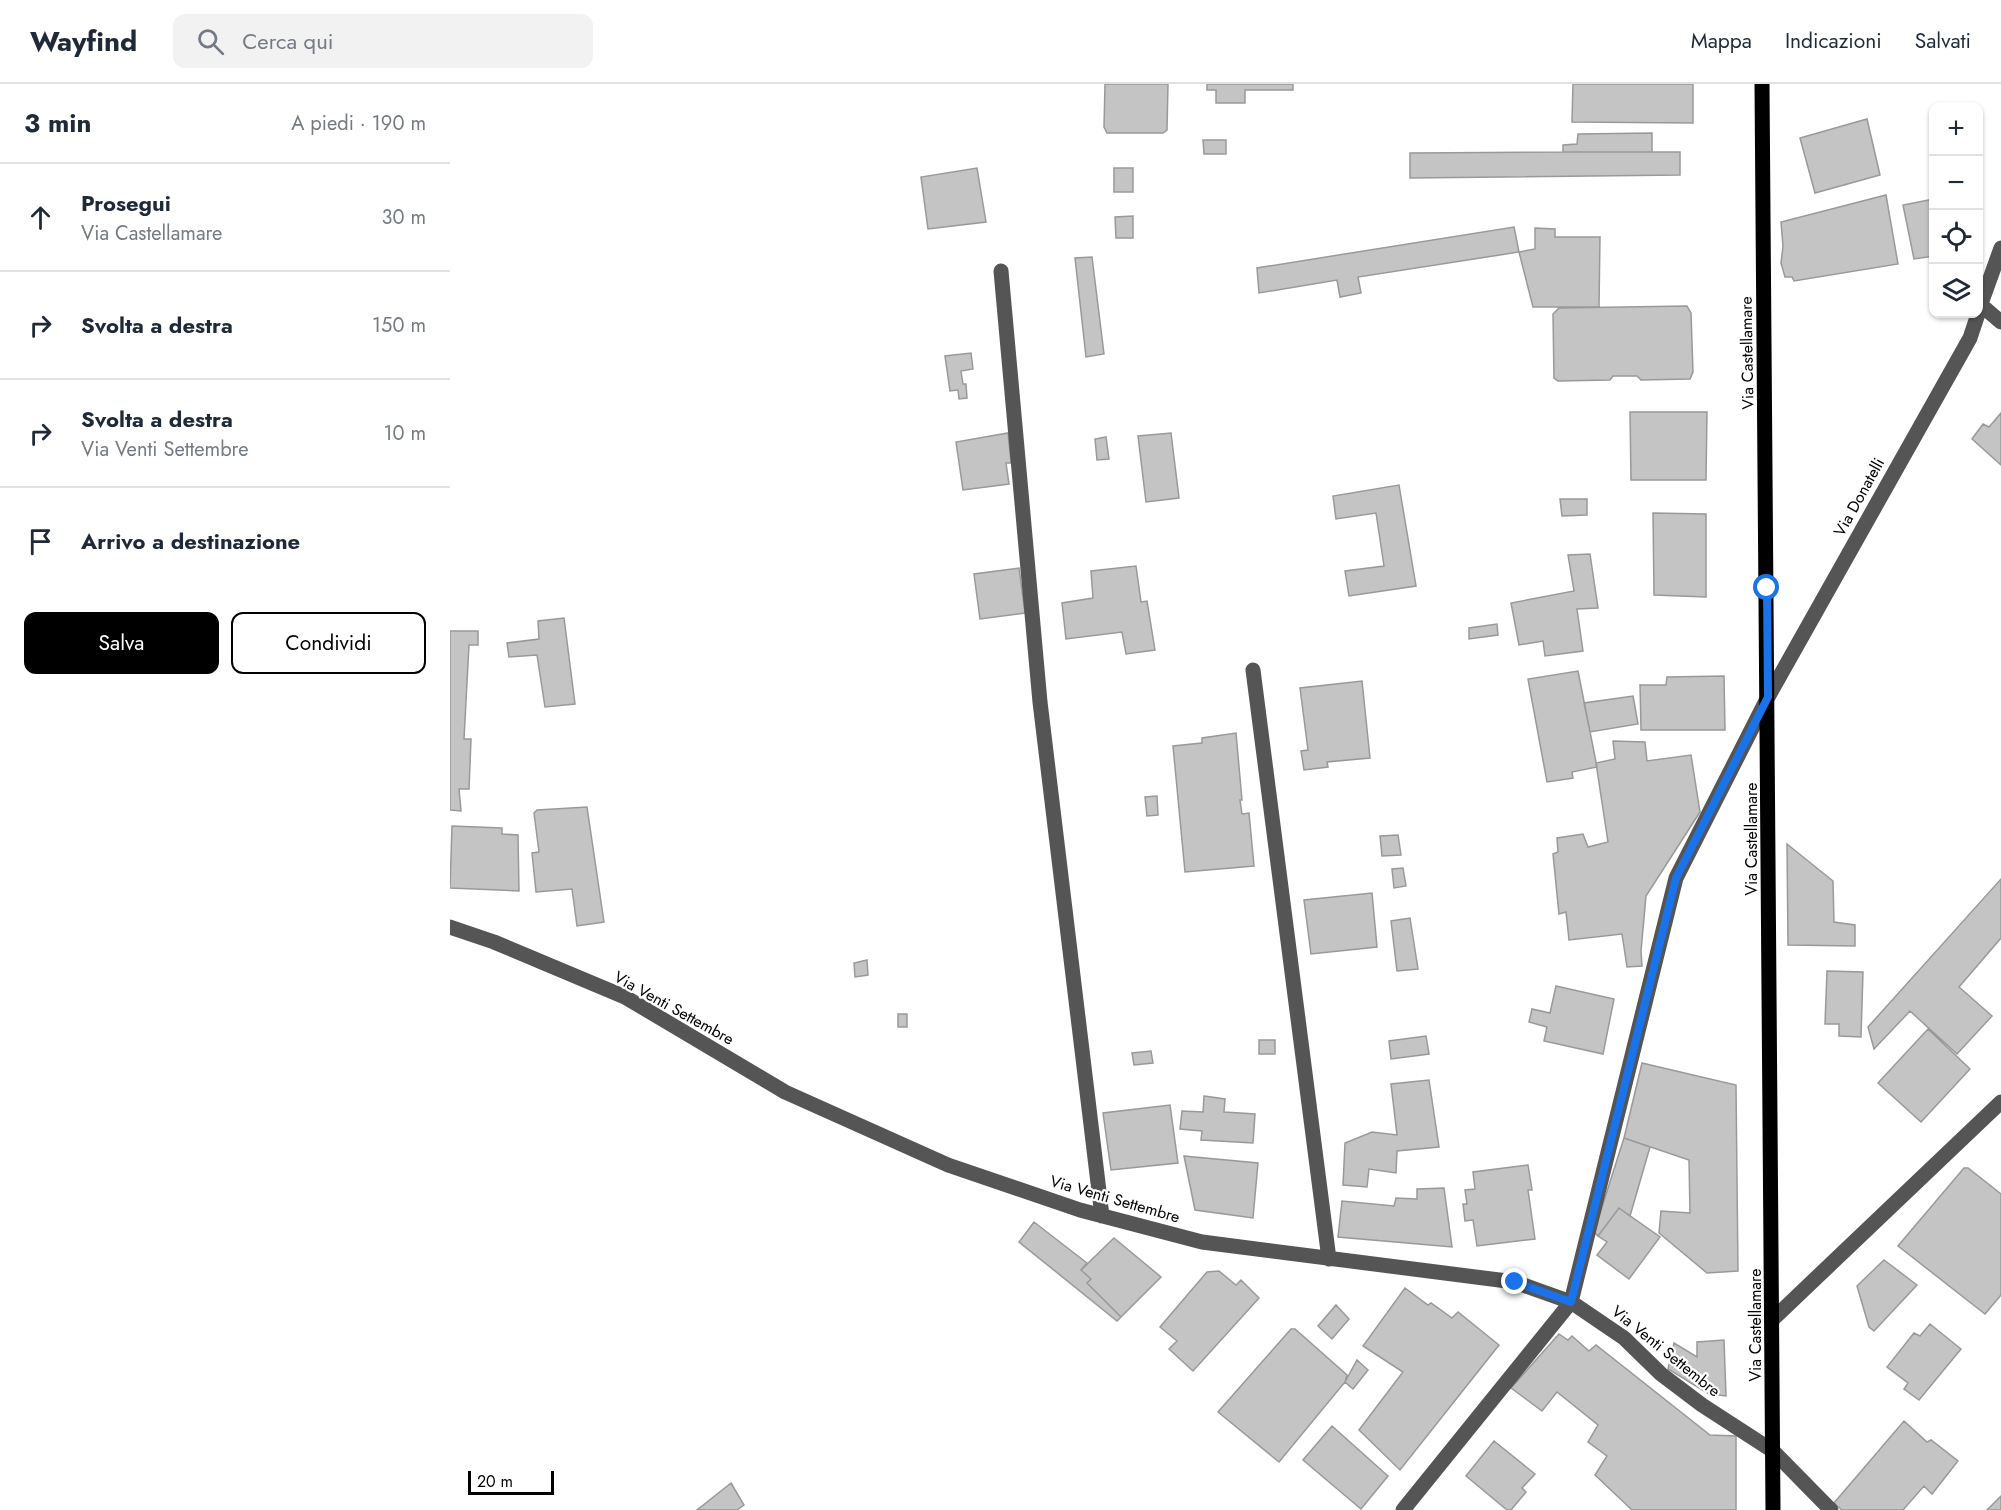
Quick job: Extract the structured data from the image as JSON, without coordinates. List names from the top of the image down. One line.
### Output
{"streets":{"main road":["Via Castellamare"],"street":["Via Donatelli","Via Venti Settembre"]},"crossings":[["Via Castellamare","Via Donatelli"],["Via Castellamare","Via Venti Settembre"],["Via Donatelli","Via Venti Settembre"]],"scale_bar":"20 m","page":{"header":"Wayfind","search":"Cerca qui","nav":["Mappa","Indicazioni","Salvati"],"heading":["3 min","A piedi · 190 m"],"map_buttons":["+","−"],"list":[["Prosegui","Via Castellamare","30 m"],["Svolta a destra","150 m"],["Svolta a destra","Via Venti Settembre","10 m"],"Arrivo a destinazione"],"buttons":["Salva","Condividi"],"scale":"20 m"}}
